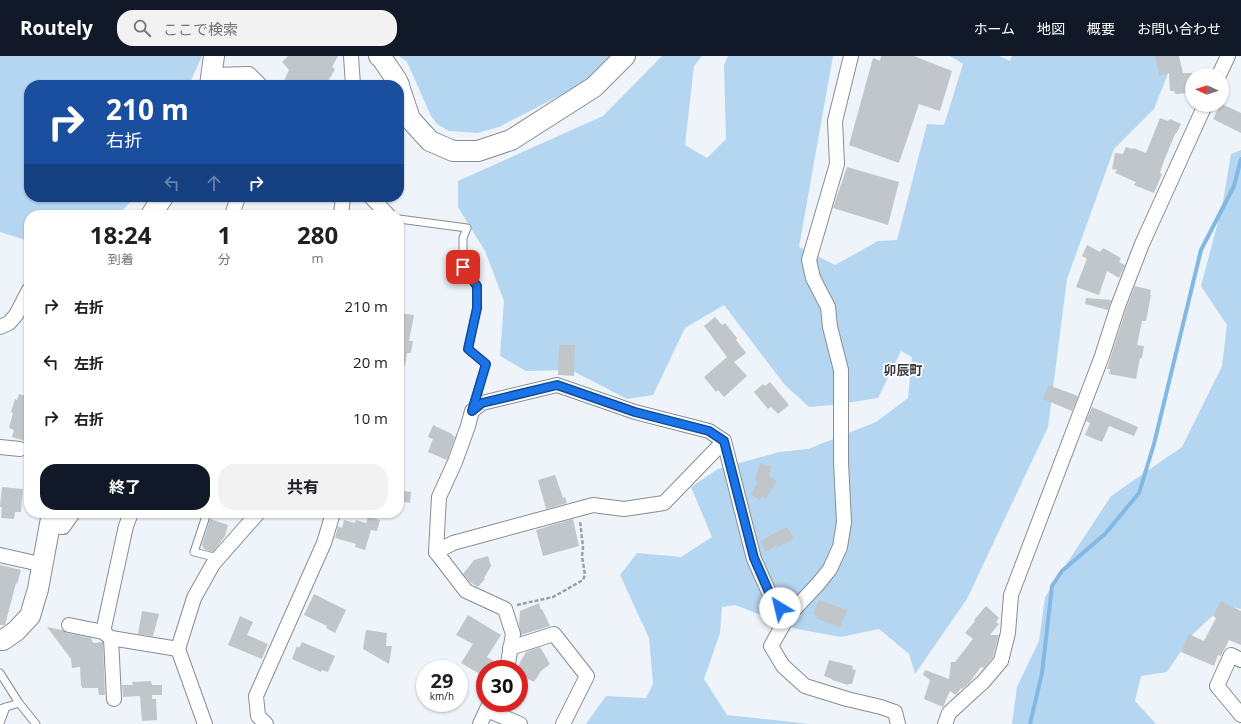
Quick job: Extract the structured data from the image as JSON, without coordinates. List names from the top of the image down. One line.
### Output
{"districts":["卯辰町"],"north":"left","page":{"header":"Routely","search":"ここで検索","nav":["ホーム","地図","概要","お問い合わせ"],"turn":["210 m","右折"],"eta":["18:24","到着","1","分","280","m"],"list":[{"name":"右折","value":"210 m"},{"name":"左折","value":"20 m"},{"name":"右折","value":"10 m"}],"buttons":["終了","共有"],"speed":"29 km/h","limit":"30"}}
